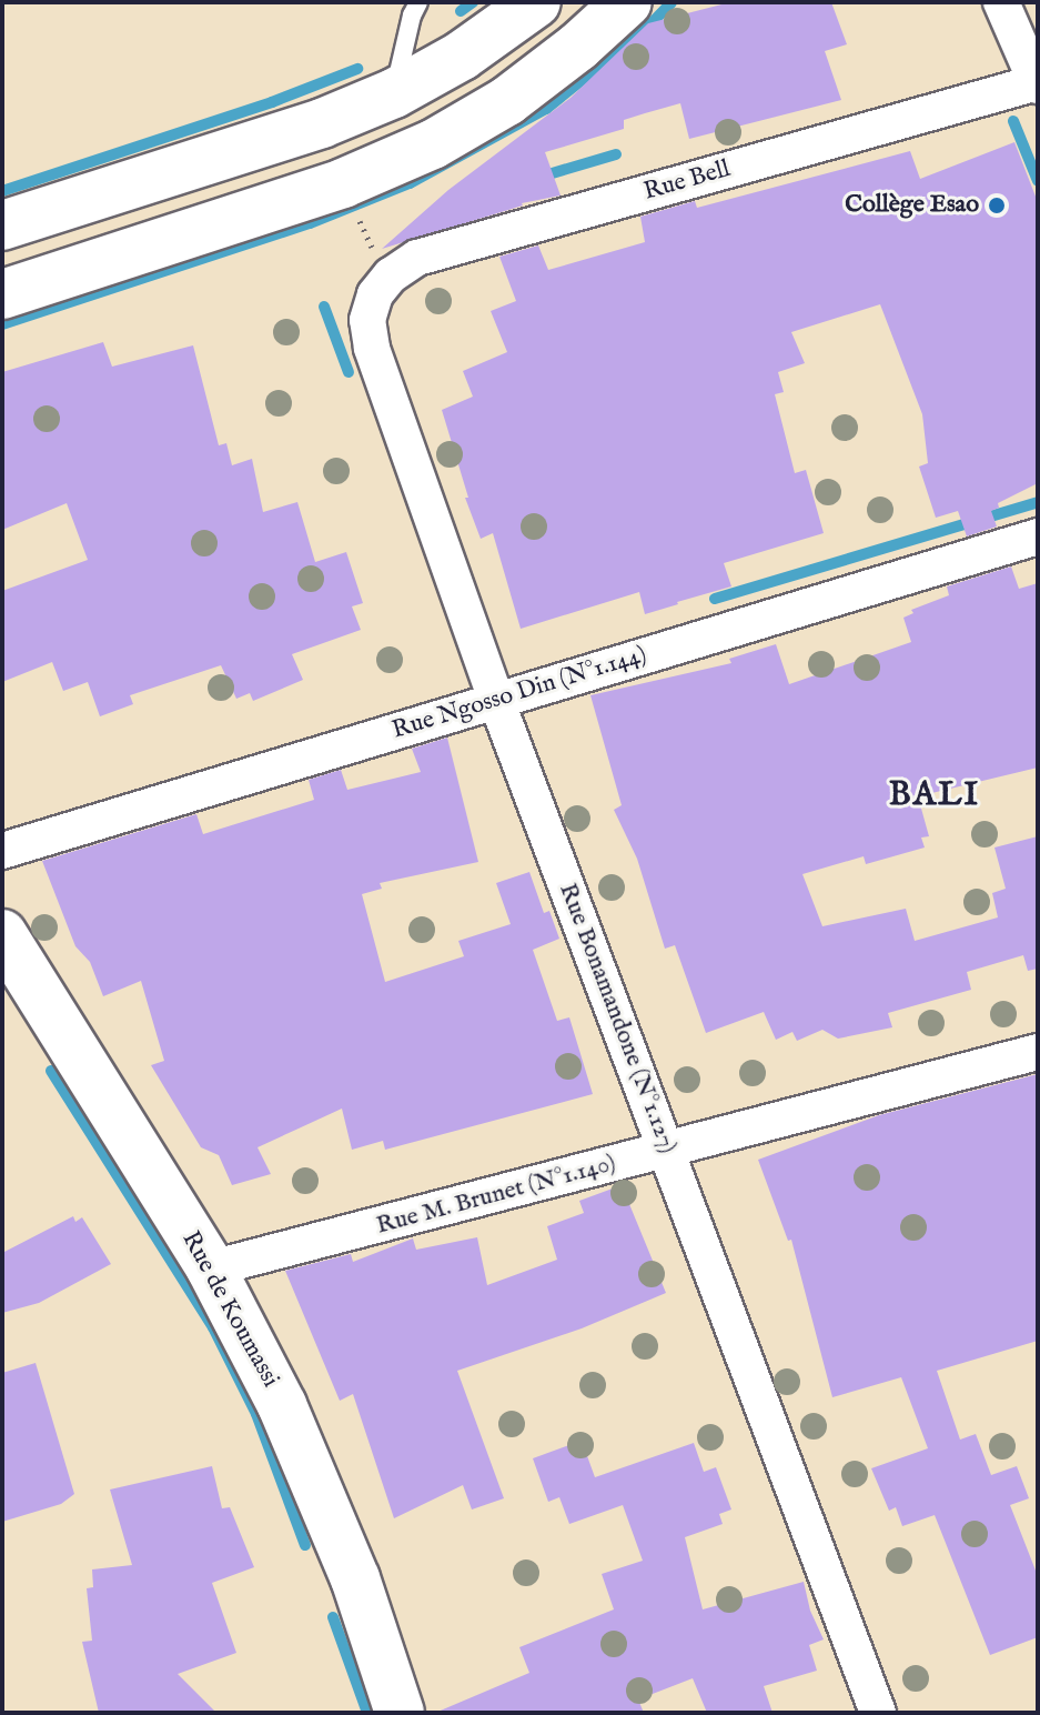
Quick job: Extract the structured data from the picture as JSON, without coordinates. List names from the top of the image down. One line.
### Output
{"streets":{"main road":["Rue de Koumassi"],"street":["Rue Bell","Rue Ngosso Din (N°1.144)","Rue Bonamandone (N°1.127)","Rue M. Brunet (N°1.140)"]},"crossings":[["Rue Bell","Rue Bonamandone (N°1.127)"],["Rue Ngosso Din (N°1.144)","Rue Bonamandone (N°1.127)"],["Rue Bonamandone (N°1.127)","Rue M. Brunet (N°1.140)"],["Rue M. Brunet (N°1.140)","Rue de Koumassi"]],"districts":["BALI"],"places":["Collège Esao"]}
